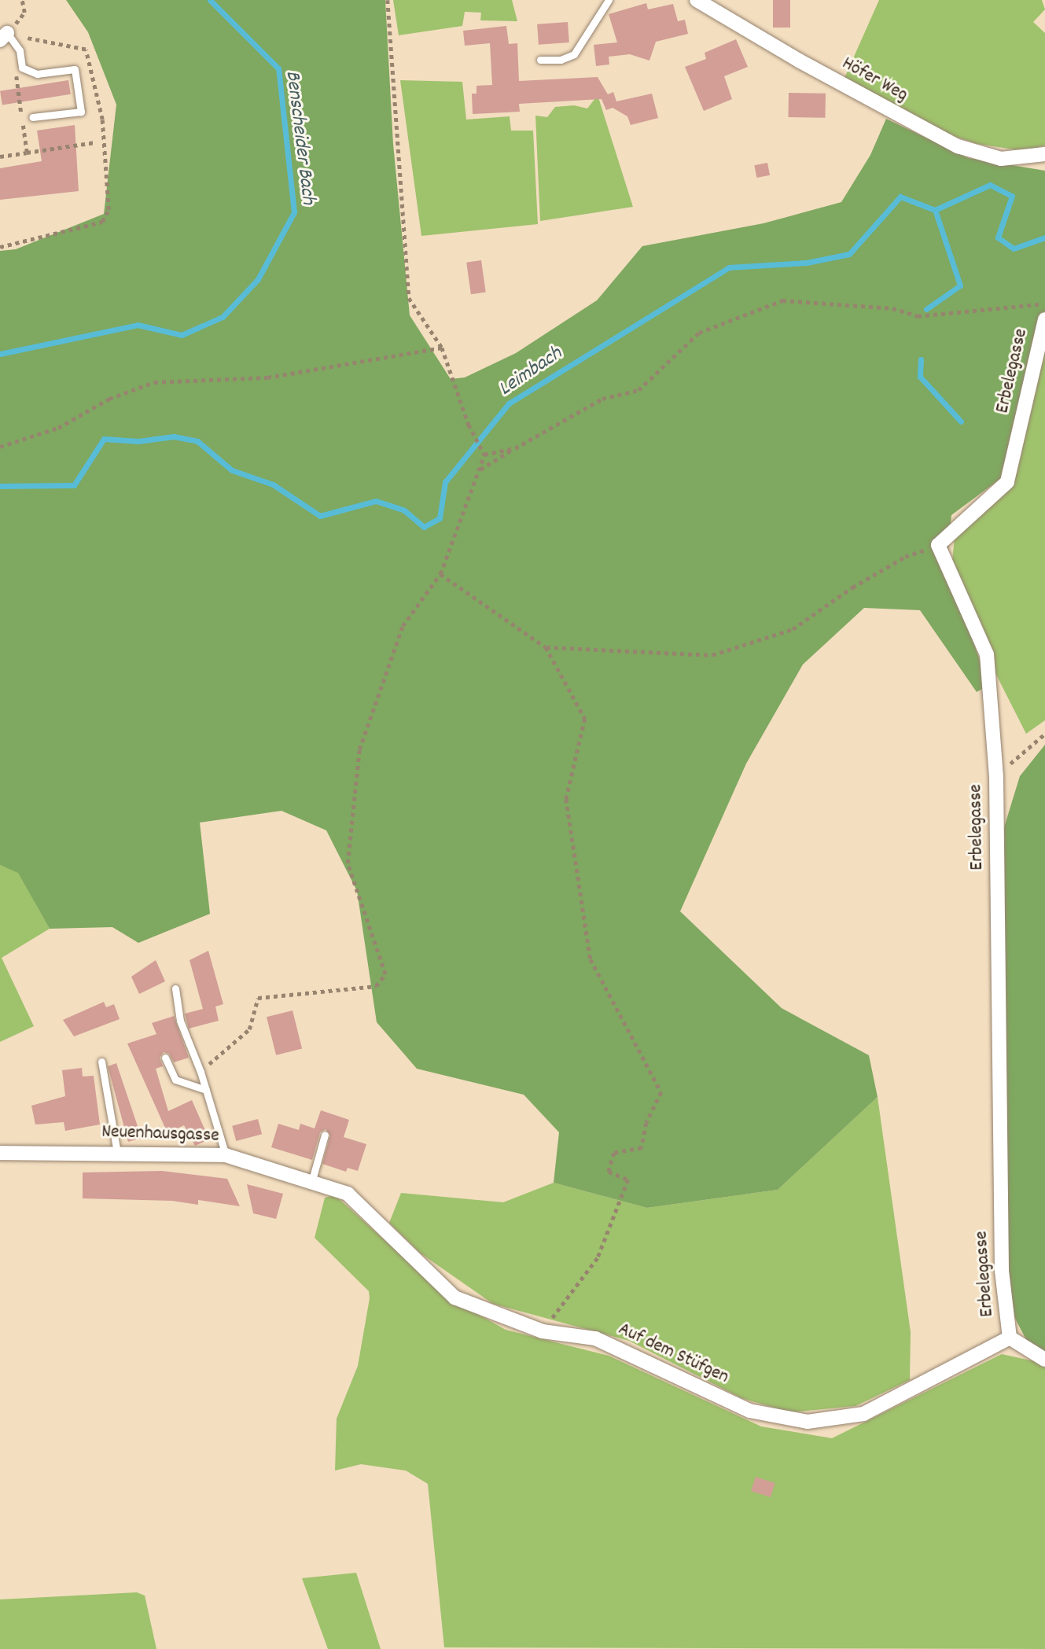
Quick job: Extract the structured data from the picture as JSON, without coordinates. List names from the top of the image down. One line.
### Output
{"streets":{"street":["Höfer Weg","Erbelegasse","Neuenhausgasse","Auf dem Stüfgen"]},"crossings":[["Erbelegasse","Auf dem Stüfgen"],["Neuenhausgasse","Auf dem Stüfgen"]],"water":["Benscheider Bach","Leimbach"]}
